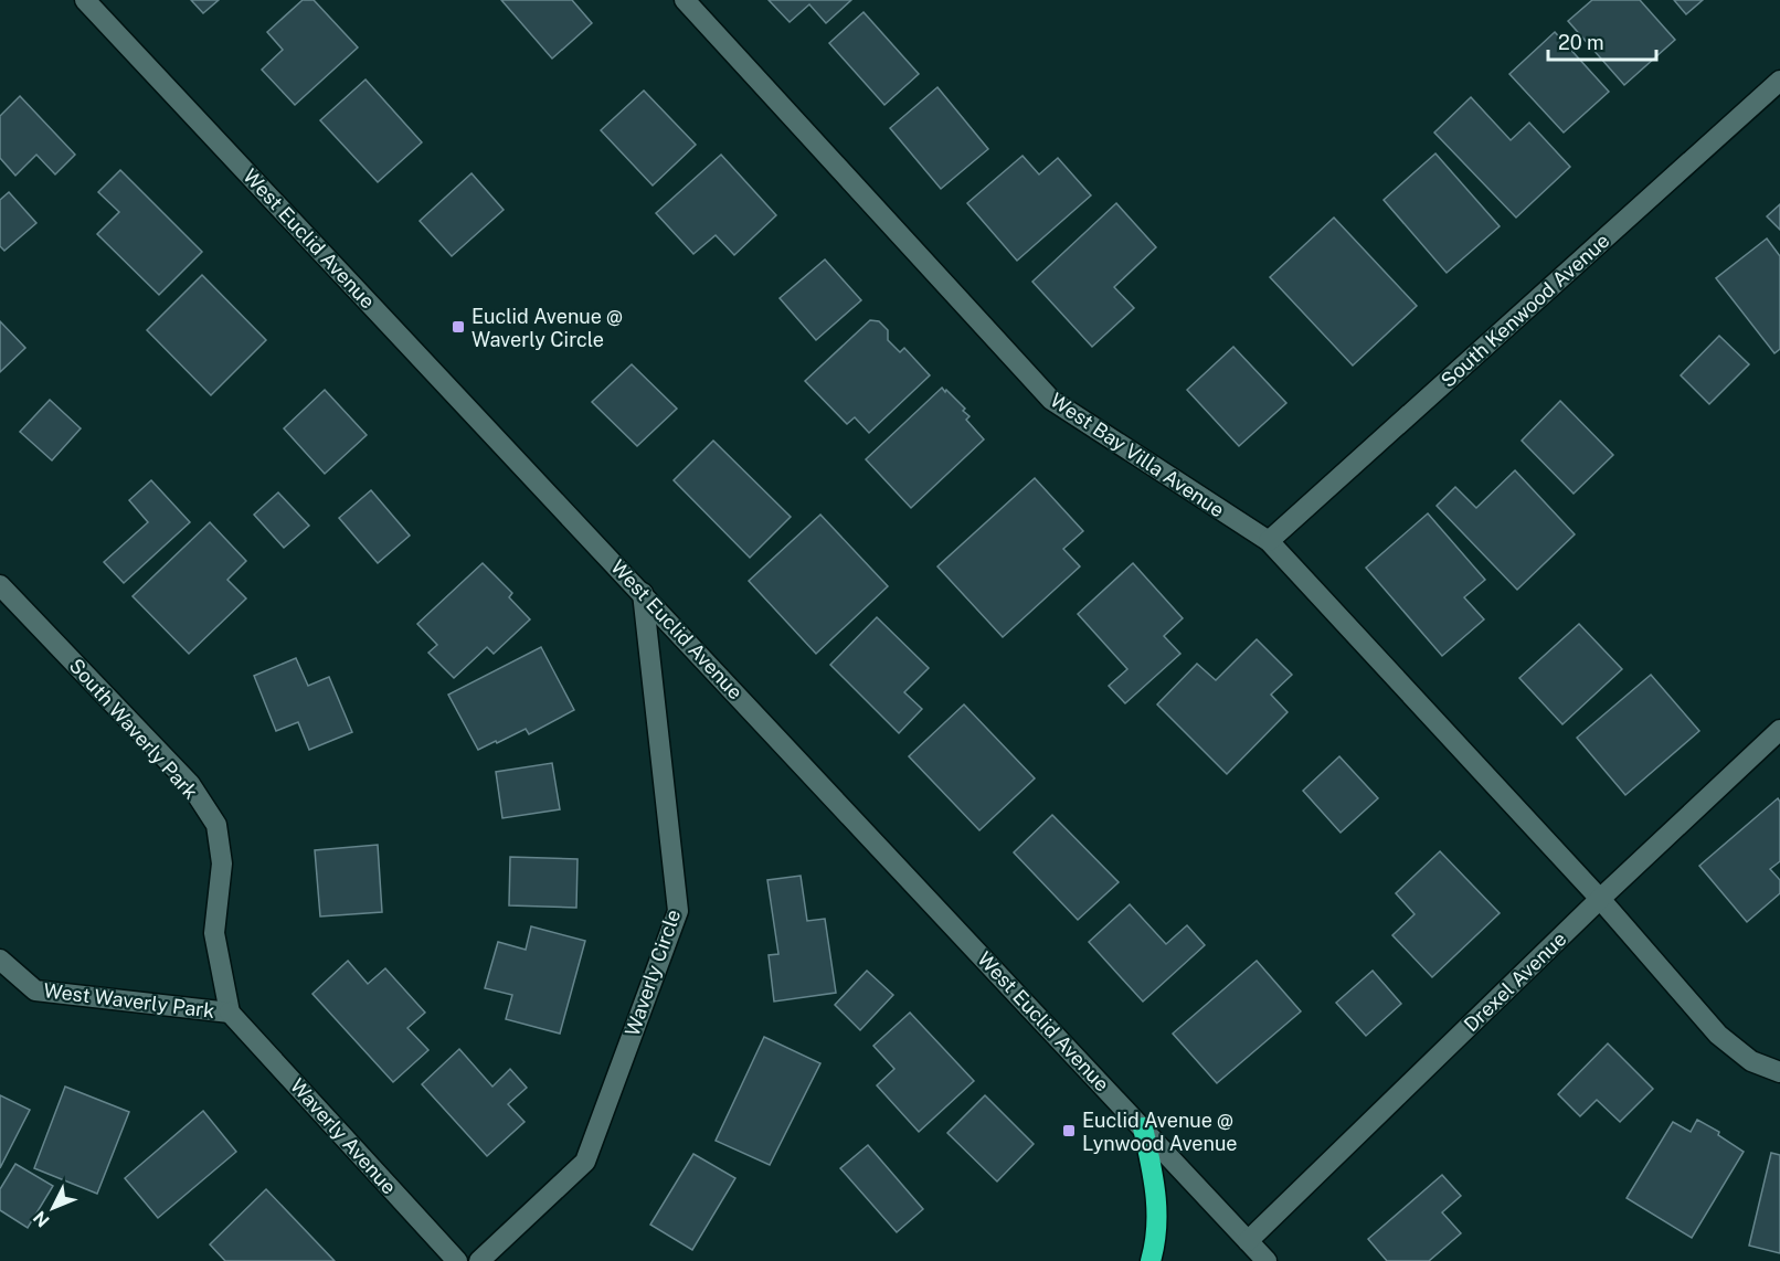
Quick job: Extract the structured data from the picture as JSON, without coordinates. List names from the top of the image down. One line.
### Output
{"streets":{"street":["West Euclid Avenue","South Kenwood Avenue","West Bay Villa Avenue","South Waverly Park","Waverly Circle","Drexel Avenue","West Waverly Park","Waverly Avenue"]},"crossings":[["West Euclid Avenue","Waverly Circle"],["West Euclid Avenue","Drexel Avenue"],["South Kenwood Avenue","West Bay Villa Avenue"],["West Bay Villa Avenue","Drexel Avenue"],["South Waverly Park","West Waverly Park"],["South Waverly Park","Waverly Avenue"],["West Waverly Park","Waverly Avenue"]],"places":{"transit":["Euclid Avenue @ Waverly Circle","Euclid Avenue @ Lynwood Avenue"]},"scale_bar":"20 m","north":"bottom left"}
